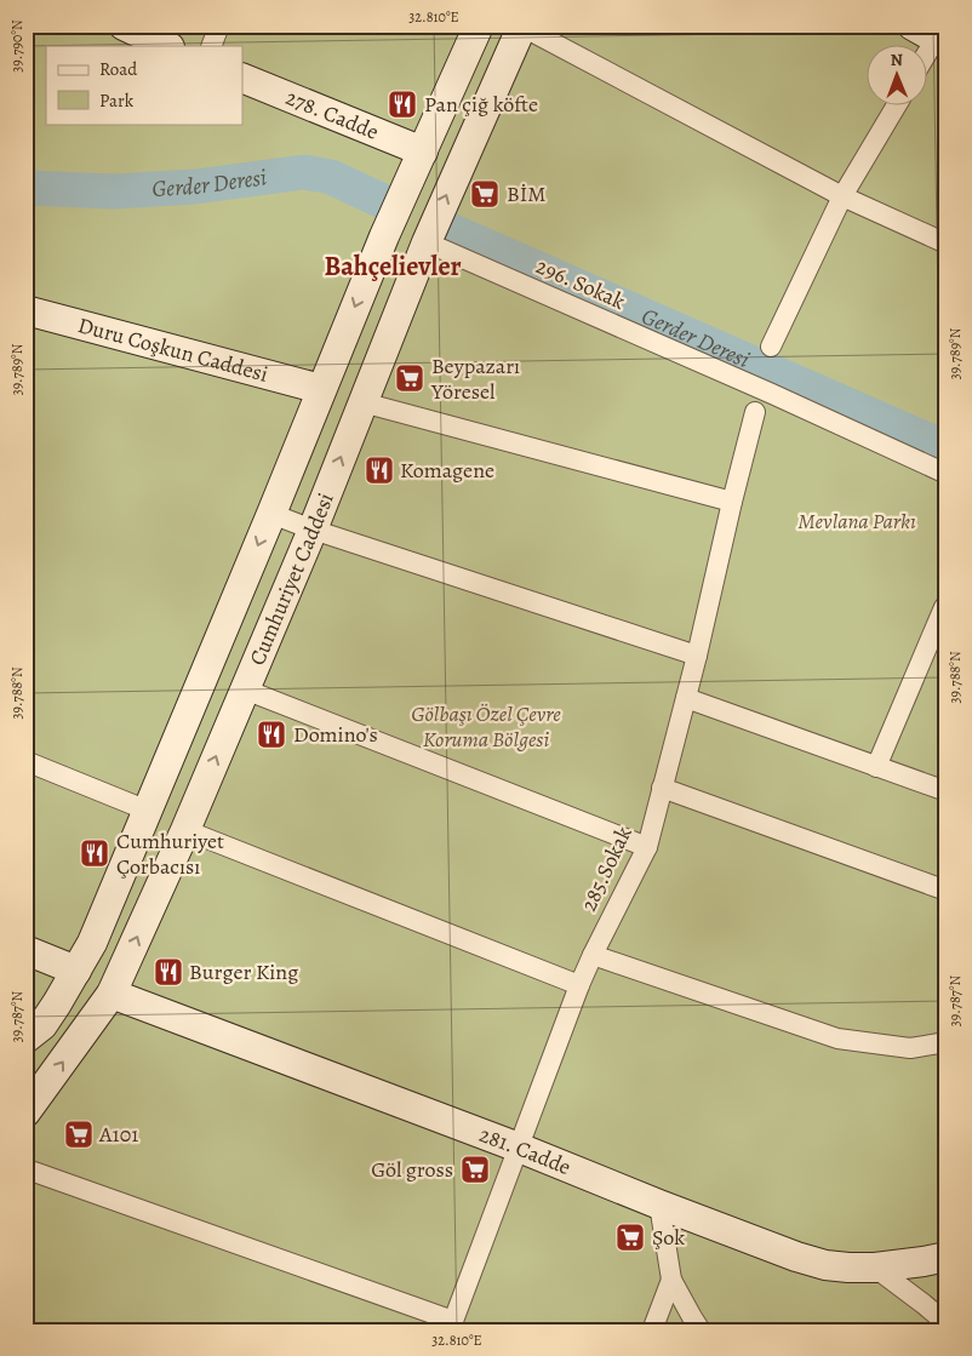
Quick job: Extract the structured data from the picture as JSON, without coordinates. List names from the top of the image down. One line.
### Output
{"streets":{"main road":["278. Cadde","Duru Coşkun Caddesi","Cumhuriyet Caddesi","281. Cadde"],"street":["296. Sokak","285.Sokak"]},"crossings":[["278. Cadde","Cumhuriyet Caddesi"],["296. Sokak","Cumhuriyet Caddesi"],["Duru Coşkun Caddesi","Cumhuriyet Caddesi"],["Cumhuriyet Caddesi","281. Cadde"],["285.Sokak","281. Cadde"]],"districts":["Bahçelievler"],"water":["Gerder Deresi"],"parks":["Mevlana Parkı","Gölbaşı Özel Çevre Koruma Bölgesi"],"places":{"restaurant":["Pan çiğ köfte","Komagene","Domino's","Cumhuriyet Çorbacısı","Burger King"],"supermarket":["BİM","Beypazarı Yöresel","A101","Göl gross","Şok"]},"legend":["Road","Park"],"north":"top","coordinates":["32.810°E","39.790°N","39.789°N","39.788°N","39.787°N"]}
